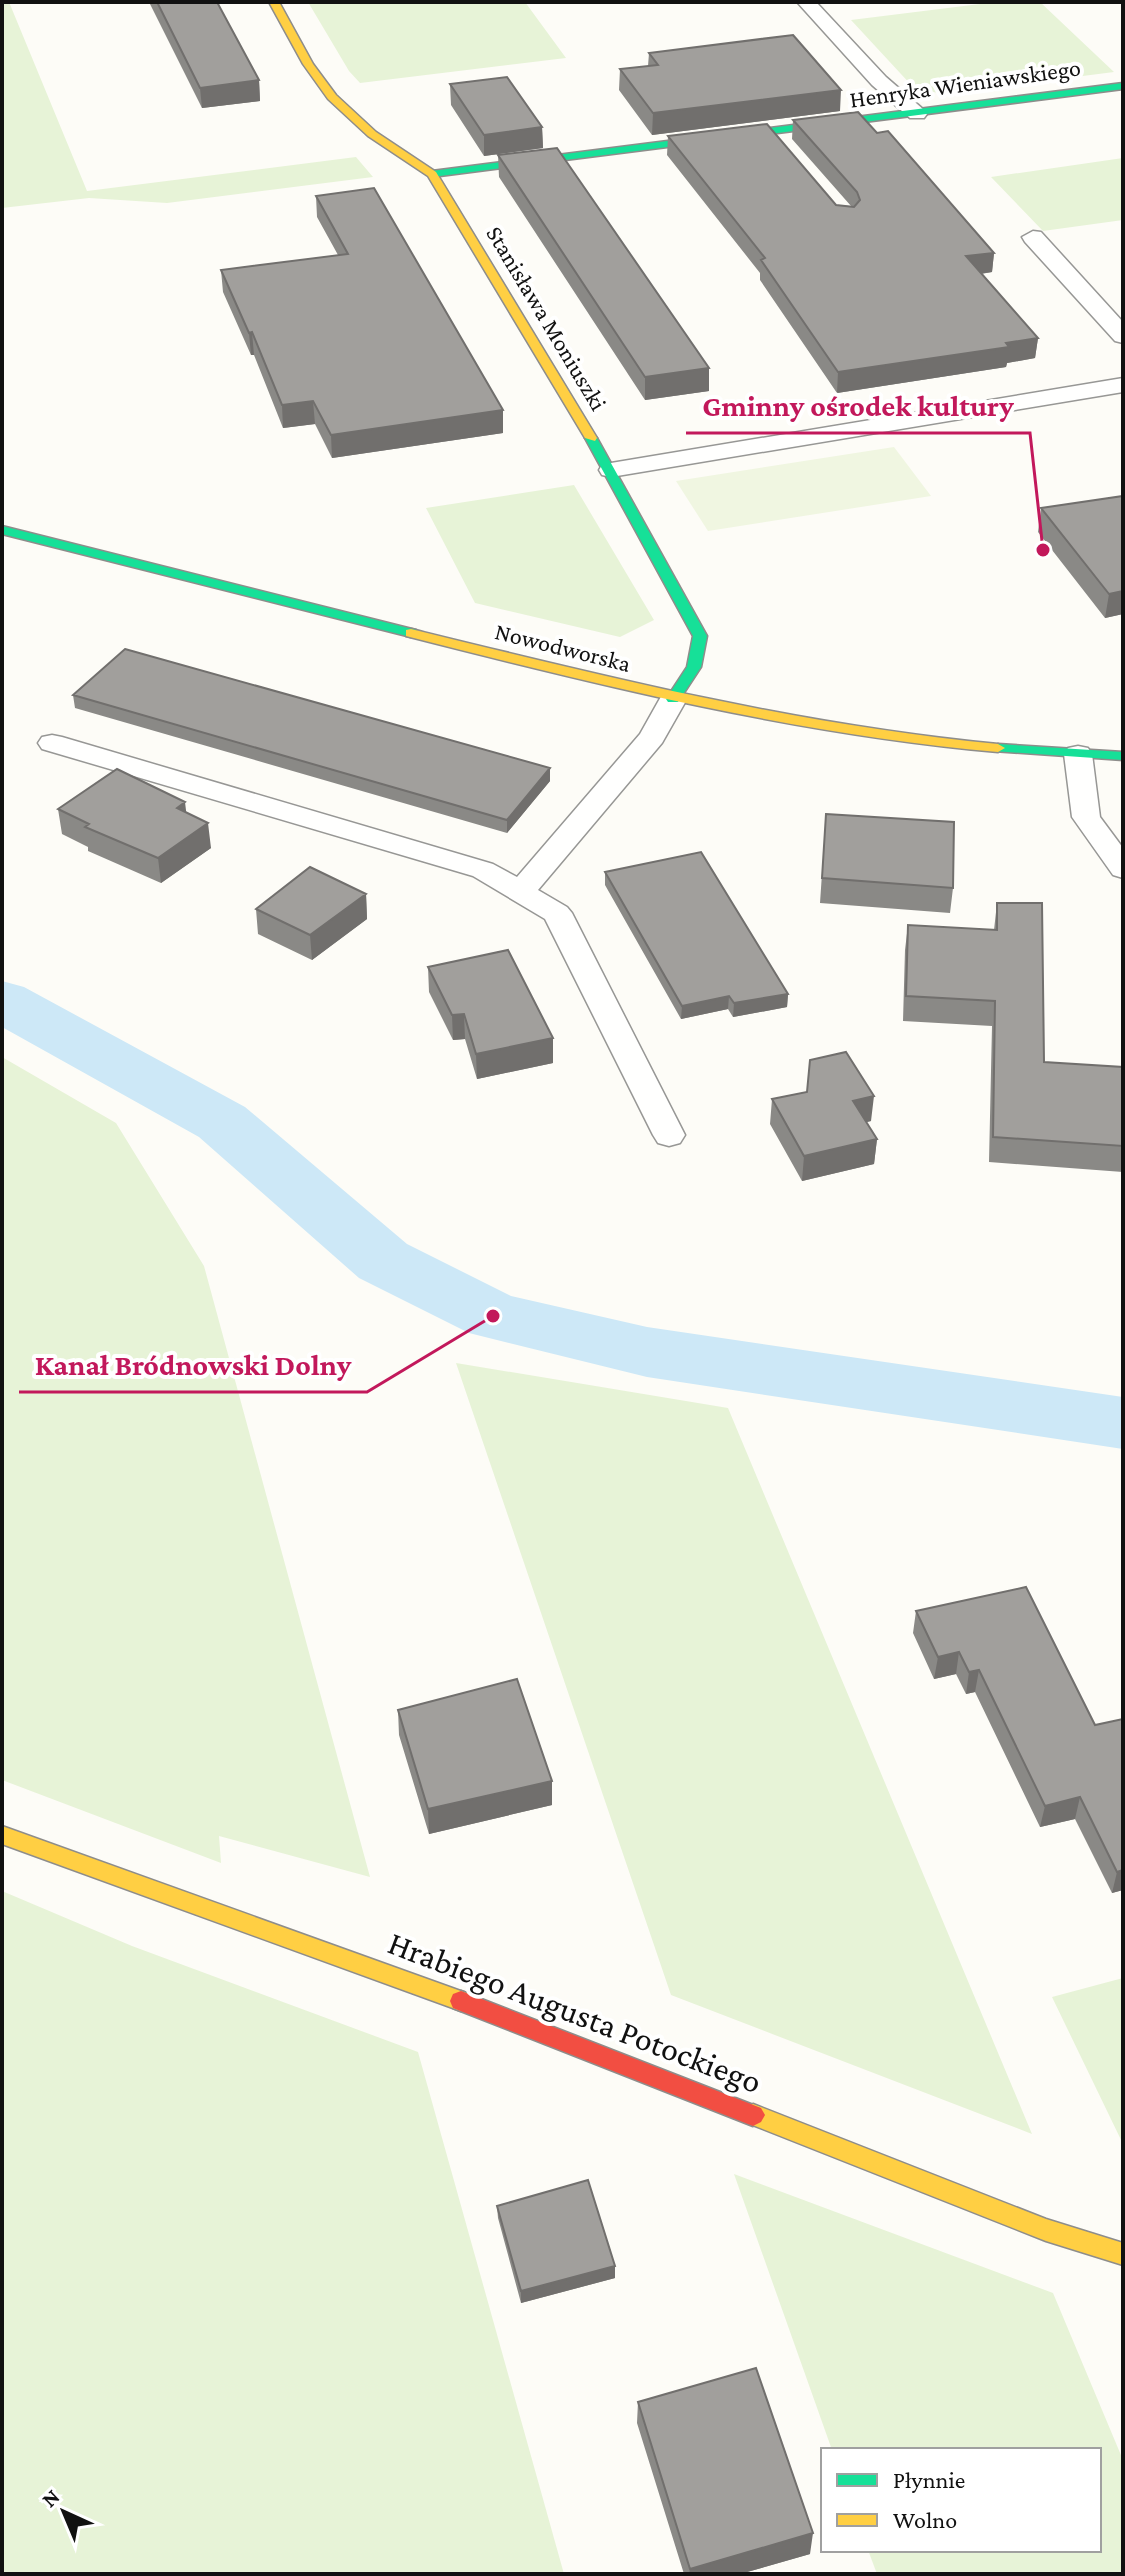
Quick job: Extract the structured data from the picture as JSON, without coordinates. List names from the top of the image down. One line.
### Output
{"streets":{"street":["Henryka Wieniawskiego","Stanisława Moniuszki","Nowodworska","Hrabiego Augusta Potockiego"]},"crossings":[["Henryka Wieniawskiego","Stanisława Moniuszki"],["Stanisława Moniuszki","Nowodworska"]],"places":["Gminny ośrodek kultury","Kanał Bródnowski Dolny"],"legend":["Płynnie","Wolno"],"north":"top left"}
